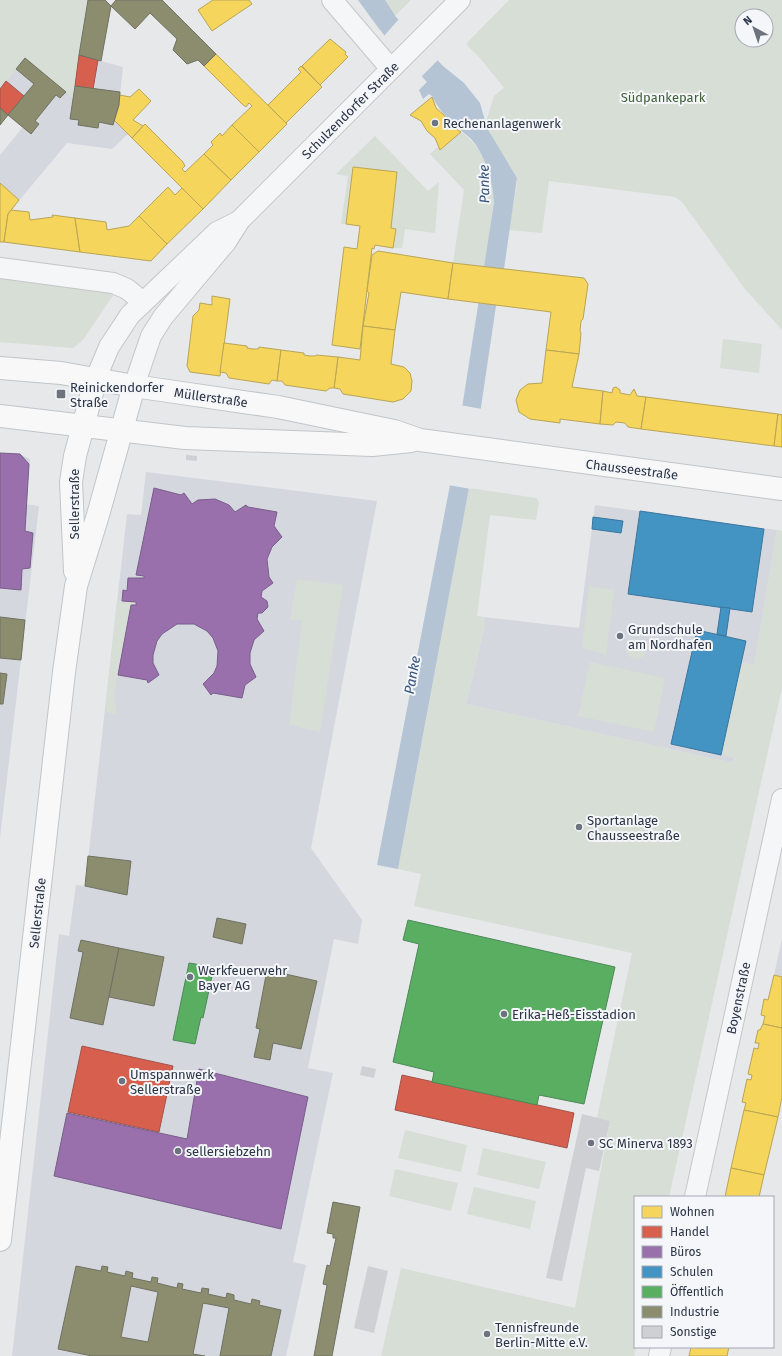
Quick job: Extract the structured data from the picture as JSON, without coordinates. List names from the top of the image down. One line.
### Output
{"streets":{"main road":["Müllerstraße","Chausseestraße","Sellerstraße"],"street":["Schulzendorfer Straße","Boyenstraße"]},"crossings":[["Schulzendorfer Straße","Müllerstraße"],["Schulzendorfer Straße","Sellerstraße"],["Müllerstraße","Chausseestraße"],["Müllerstraße","Sellerstraße"]],"water":["Panke"],"parks":["Südpankepark"],"places":{"other":["Rechenanlagenwerk","Grundschule am Nordhafen","Sportanlage Chausseestraße","Werkfeuerwehr Bayer AG","Erika-Heß-Eisstadion","Umspannwerk Sellerstraße","SC Minerva 1893","sellersiebzehn","Tennisfreunde Berlin-Mitte e.V."],"transit":["Reinickendorfer Straße"]},"legend":["Wohnen","Handel","Büros","Schulen","Öffentlich","Industrie","Sonstige"],"north":"top left"}
